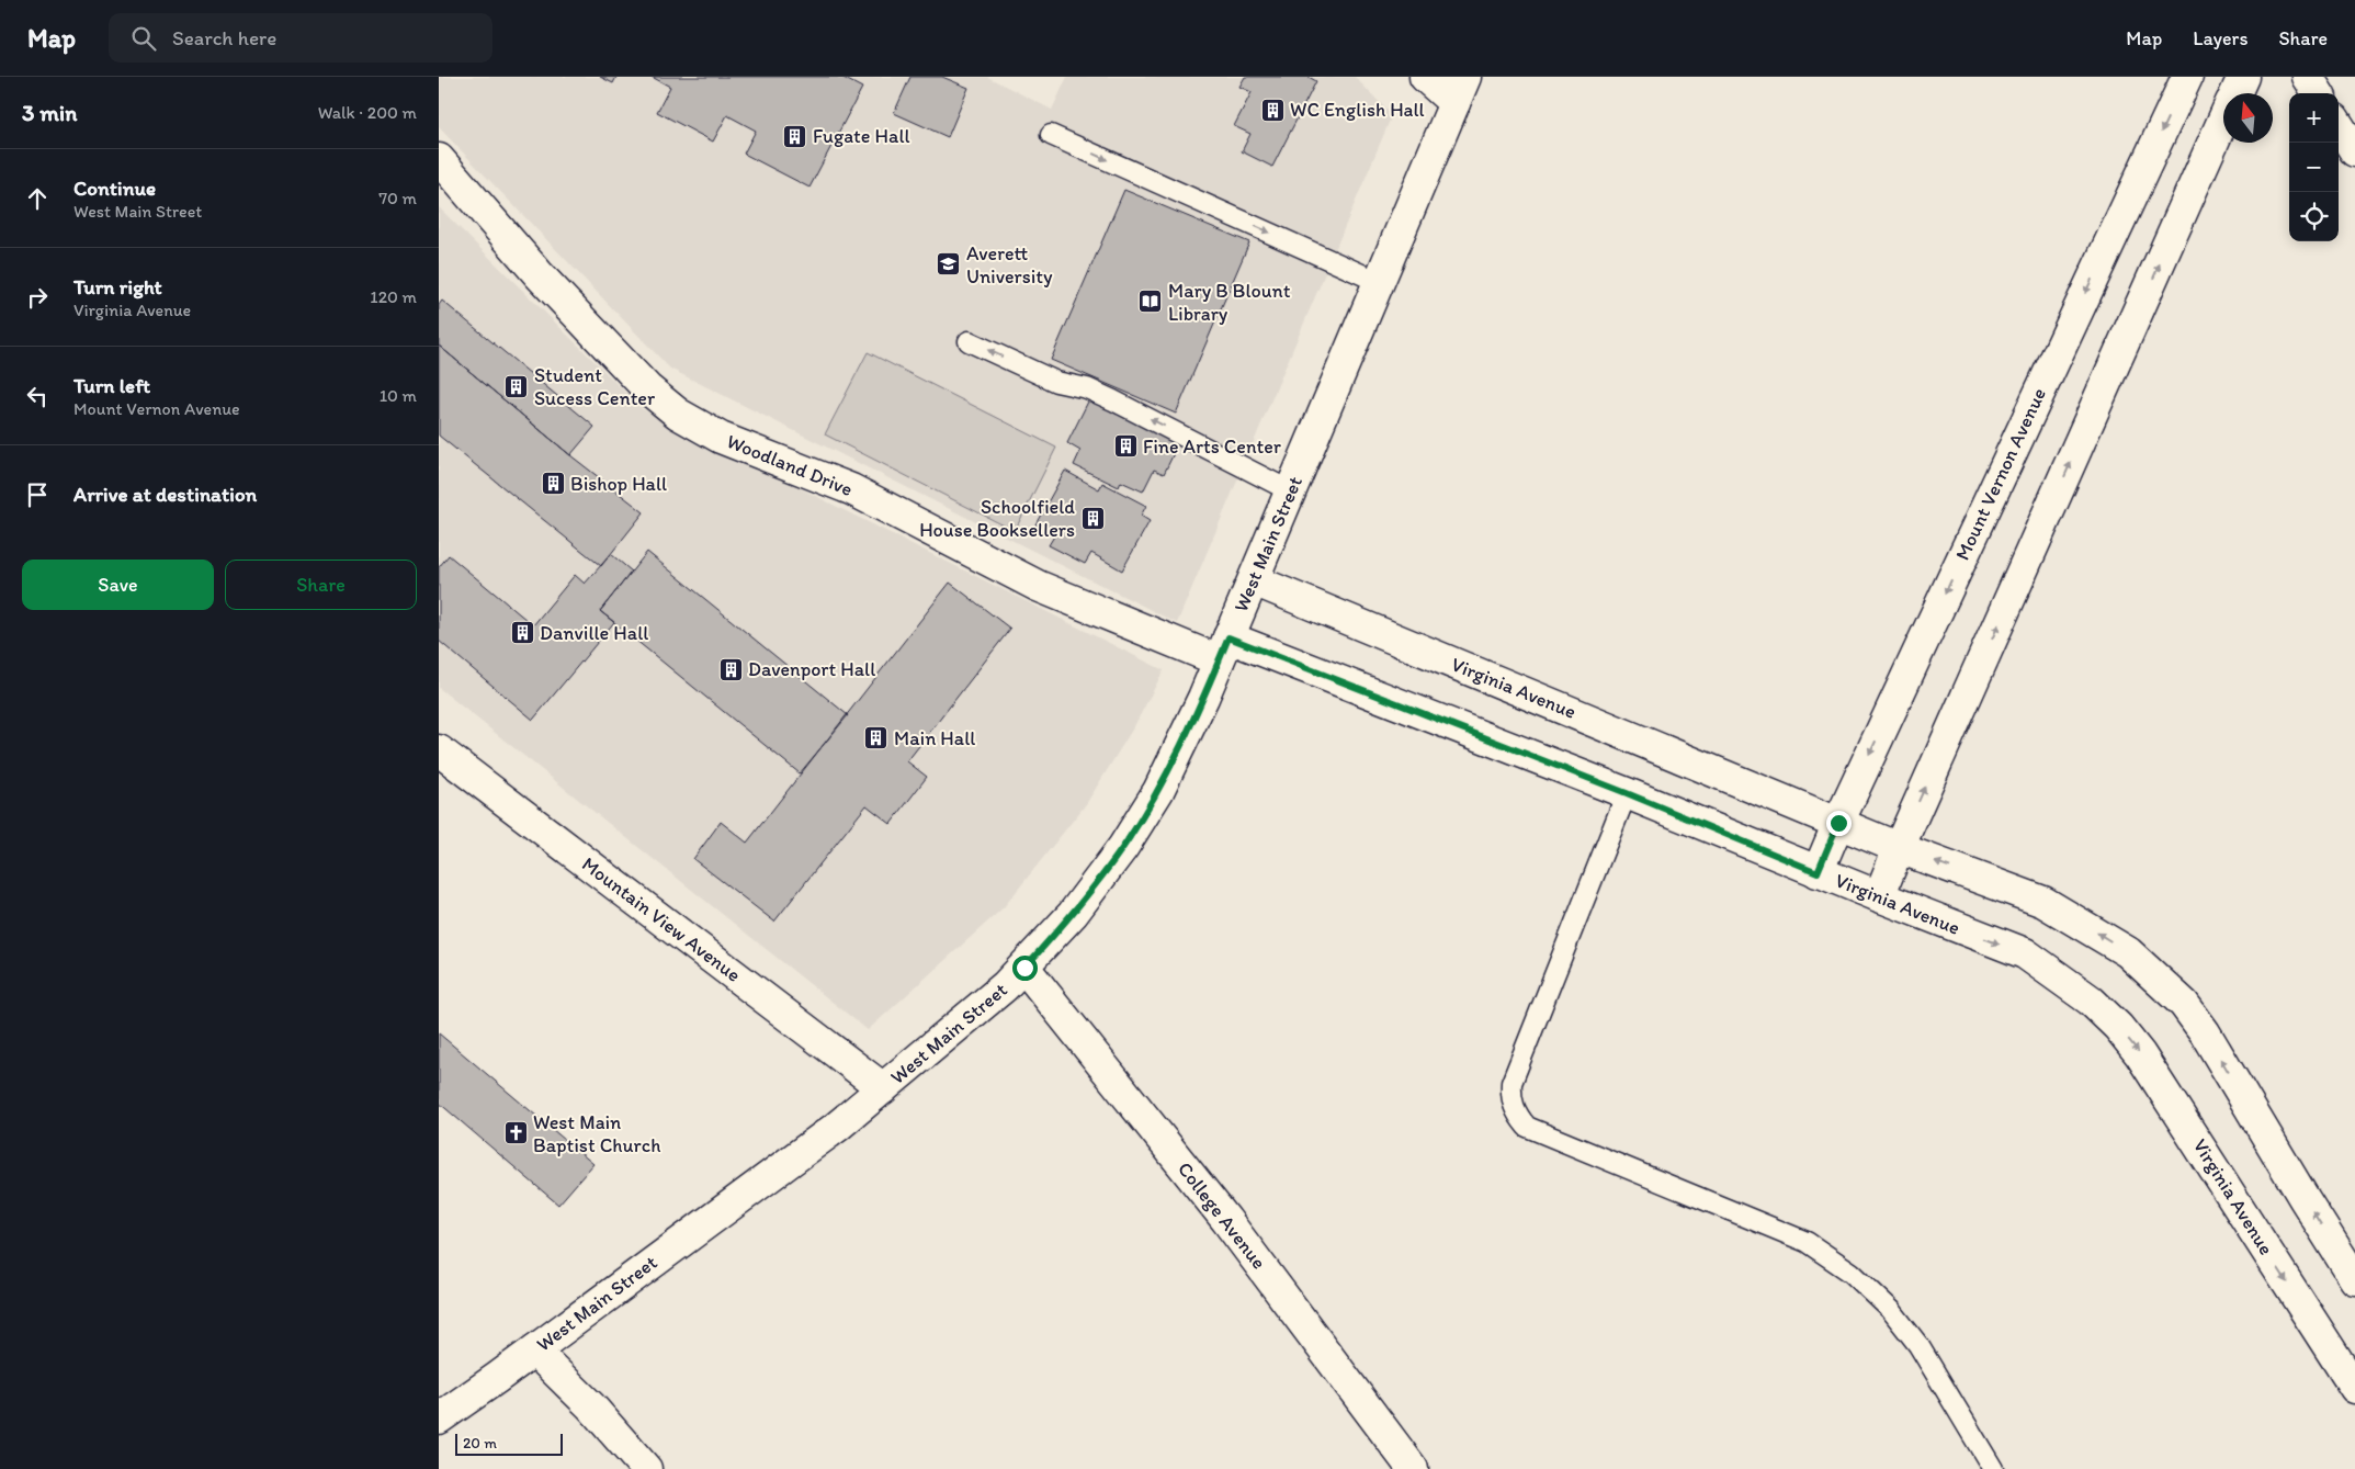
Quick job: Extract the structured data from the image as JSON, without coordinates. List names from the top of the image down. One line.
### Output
{"streets":{"street":["Woodland Drive","Mount Vernon Avenue","West Main Street","Virginia Avenue","Mountain View Avenue","College Avenue"]},"crossings":[["Woodland Drive","West Main Street"],["Woodland Drive","Virginia Avenue"],["Mount Vernon Avenue","Virginia Avenue"],["West Main Street","Virginia Avenue"],["West Main Street","Mountain View Avenue"],["West Main Street","College Avenue"]],"places":{"building":["WC English Hall","Fugate Hall","Student Sucess Center","Fine Arts Center","Bishop Hall","Schoolfield House Booksellers","Danville Hall","Davenport Hall","Main Hall"],"school or university":["Averett University"],"library":["Mary B Blount Library"],"church":["West Main Baptist Church"]},"scale_bar":"20 m","north":"top","page":{"header":"Map","search":"Search here","nav":["Map","Layers","Share"],"heading":["3 min","Walk · 200 m"],"map_buttons":["+","−"],"list":[["Continue","West Main Street","70 m"],["Turn right","Virginia Avenue","120 m"],["Turn left","Mount Vernon Avenue","10 m"],"Arrive at destination"],"buttons":["Save","Share"],"scale":"20 m"}}
